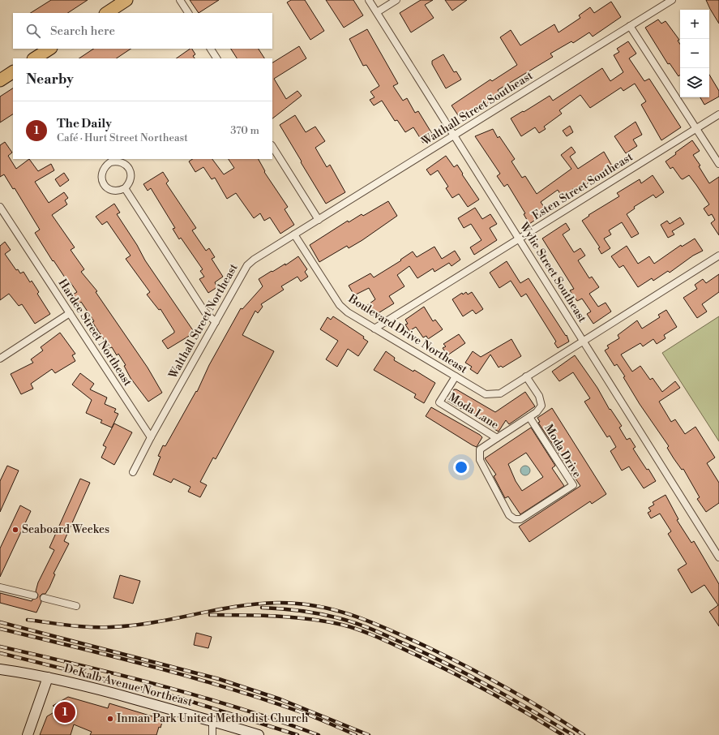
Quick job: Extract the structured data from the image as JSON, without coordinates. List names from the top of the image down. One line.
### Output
{"streets":{"main road":["DeKalb Avenue Northeast"],"street":["Walthall Street Southeast","Esten Street Southeast","Wylie Street Southeast","Walthall Street Northeast","Hardee Street Northeast","Boulevard Drive Northeast","Moda Lane","Moda Drive"]},"crossings":[["Walthall Street Southeast","Wylie Street Southeast"],["Walthall Street Southeast","Walthall Street Northeast"],["Walthall Street Southeast","Boulevard Drive Northeast"],["Esten Street Southeast","Wylie Street Southeast"],["Esten Street Southeast","Boulevard Drive Northeast"],["Walthall Street Northeast","Hardee Street Northeast"],["Walthall Street Northeast","Boulevard Drive Northeast"],["Boulevard Drive Northeast","Moda Lane"],["Moda Lane","Moda Drive"]],"places":["Seaboard Weekes","Inman Park United Methodist Church"],"page":{"map_buttons":["+","−"],"search":"Search here","heading":"Nearby","list":[{"mark":"1","name":"The Daily","note":"Café · Hurt Street Northeast","value":"370 m"}],"pins":"1"}}
